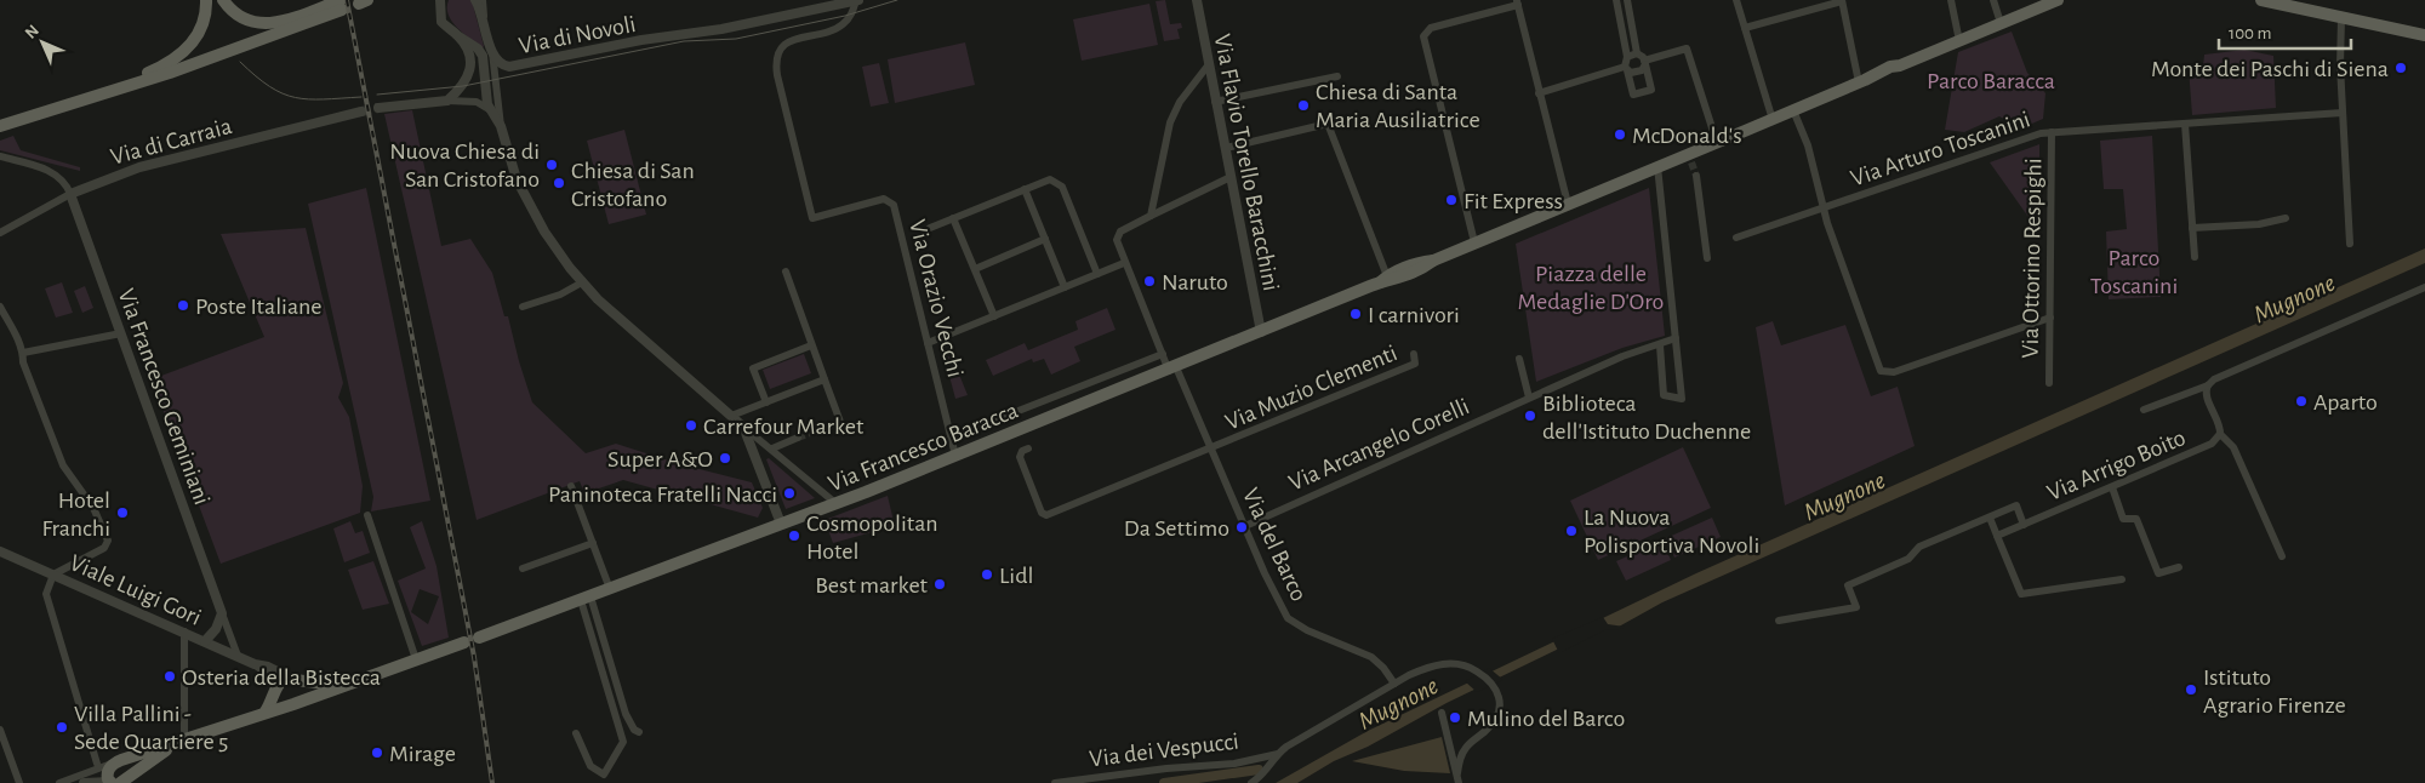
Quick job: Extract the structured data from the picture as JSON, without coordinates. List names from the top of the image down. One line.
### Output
{"streets":{"main road":["Via Francesco Baracca"],"street":["Via di Novoli","Via di Carraia","Via Arturo Toscanini","Via Flavio Torello Baracchini","Via Ottorino Respighi","Via Orazio Vecchi","Via Muzio Clementi","Via Francesco Geminiani","Via Arcangelo Corelli","Via Arrigo Boito","Via del Barco","Viale Luigi Gori","Via dei Vespucci"]},"crossings":[["Via di Novoli","Via Orazio Vecchi"],["Via di Carraia","Via Francesco Geminiani"],["Via Arturo Toscanini","Via Ottorino Respighi"],["Via Flavio Torello Baracchini","Via Francesco Baracca"],["Via Orazio Vecchi","Via Francesco Baracca"],["Via Muzio Clementi","Via del Barco"],["Via Francesco Geminiani","Viale Luigi Gori"],["Via Arcangelo Corelli","Via del Barco"],["Via Francesco Baracca","Via del Barco"],["Via del Barco","Via dei Vespucci"]],"water":["Mugnone"],"parks":["Parco Baracca","Parco Toscanini","Piazza delle Medaglie D'Oro"],"places":["Monte dei Paschi di Siena","Chiesa di Santa Maria Ausiliatrice","McDonald's","Nuova Chiesa di San Cristofano","Chiesa di San Cristofano","Fit Express","Naruto","Poste Italiane","I carnivori","Aparto","Biblioteca dell'Istituto Duchenne","Carrefour Market","Super A&O","Paninoteca Fratelli Nacci","Hotel Franchi","Da Settimo","La Nuova Polisportiva Novoli","Cosmopolitan Hotel","Lidl","Best market","Osteria della Bistecca","Istituto Agrario Firenze","Mulino del Barco","Villa Pallini - Sede Quartiere 5","Mirage"],"scale_bar":"100 m","north":"top left"}
